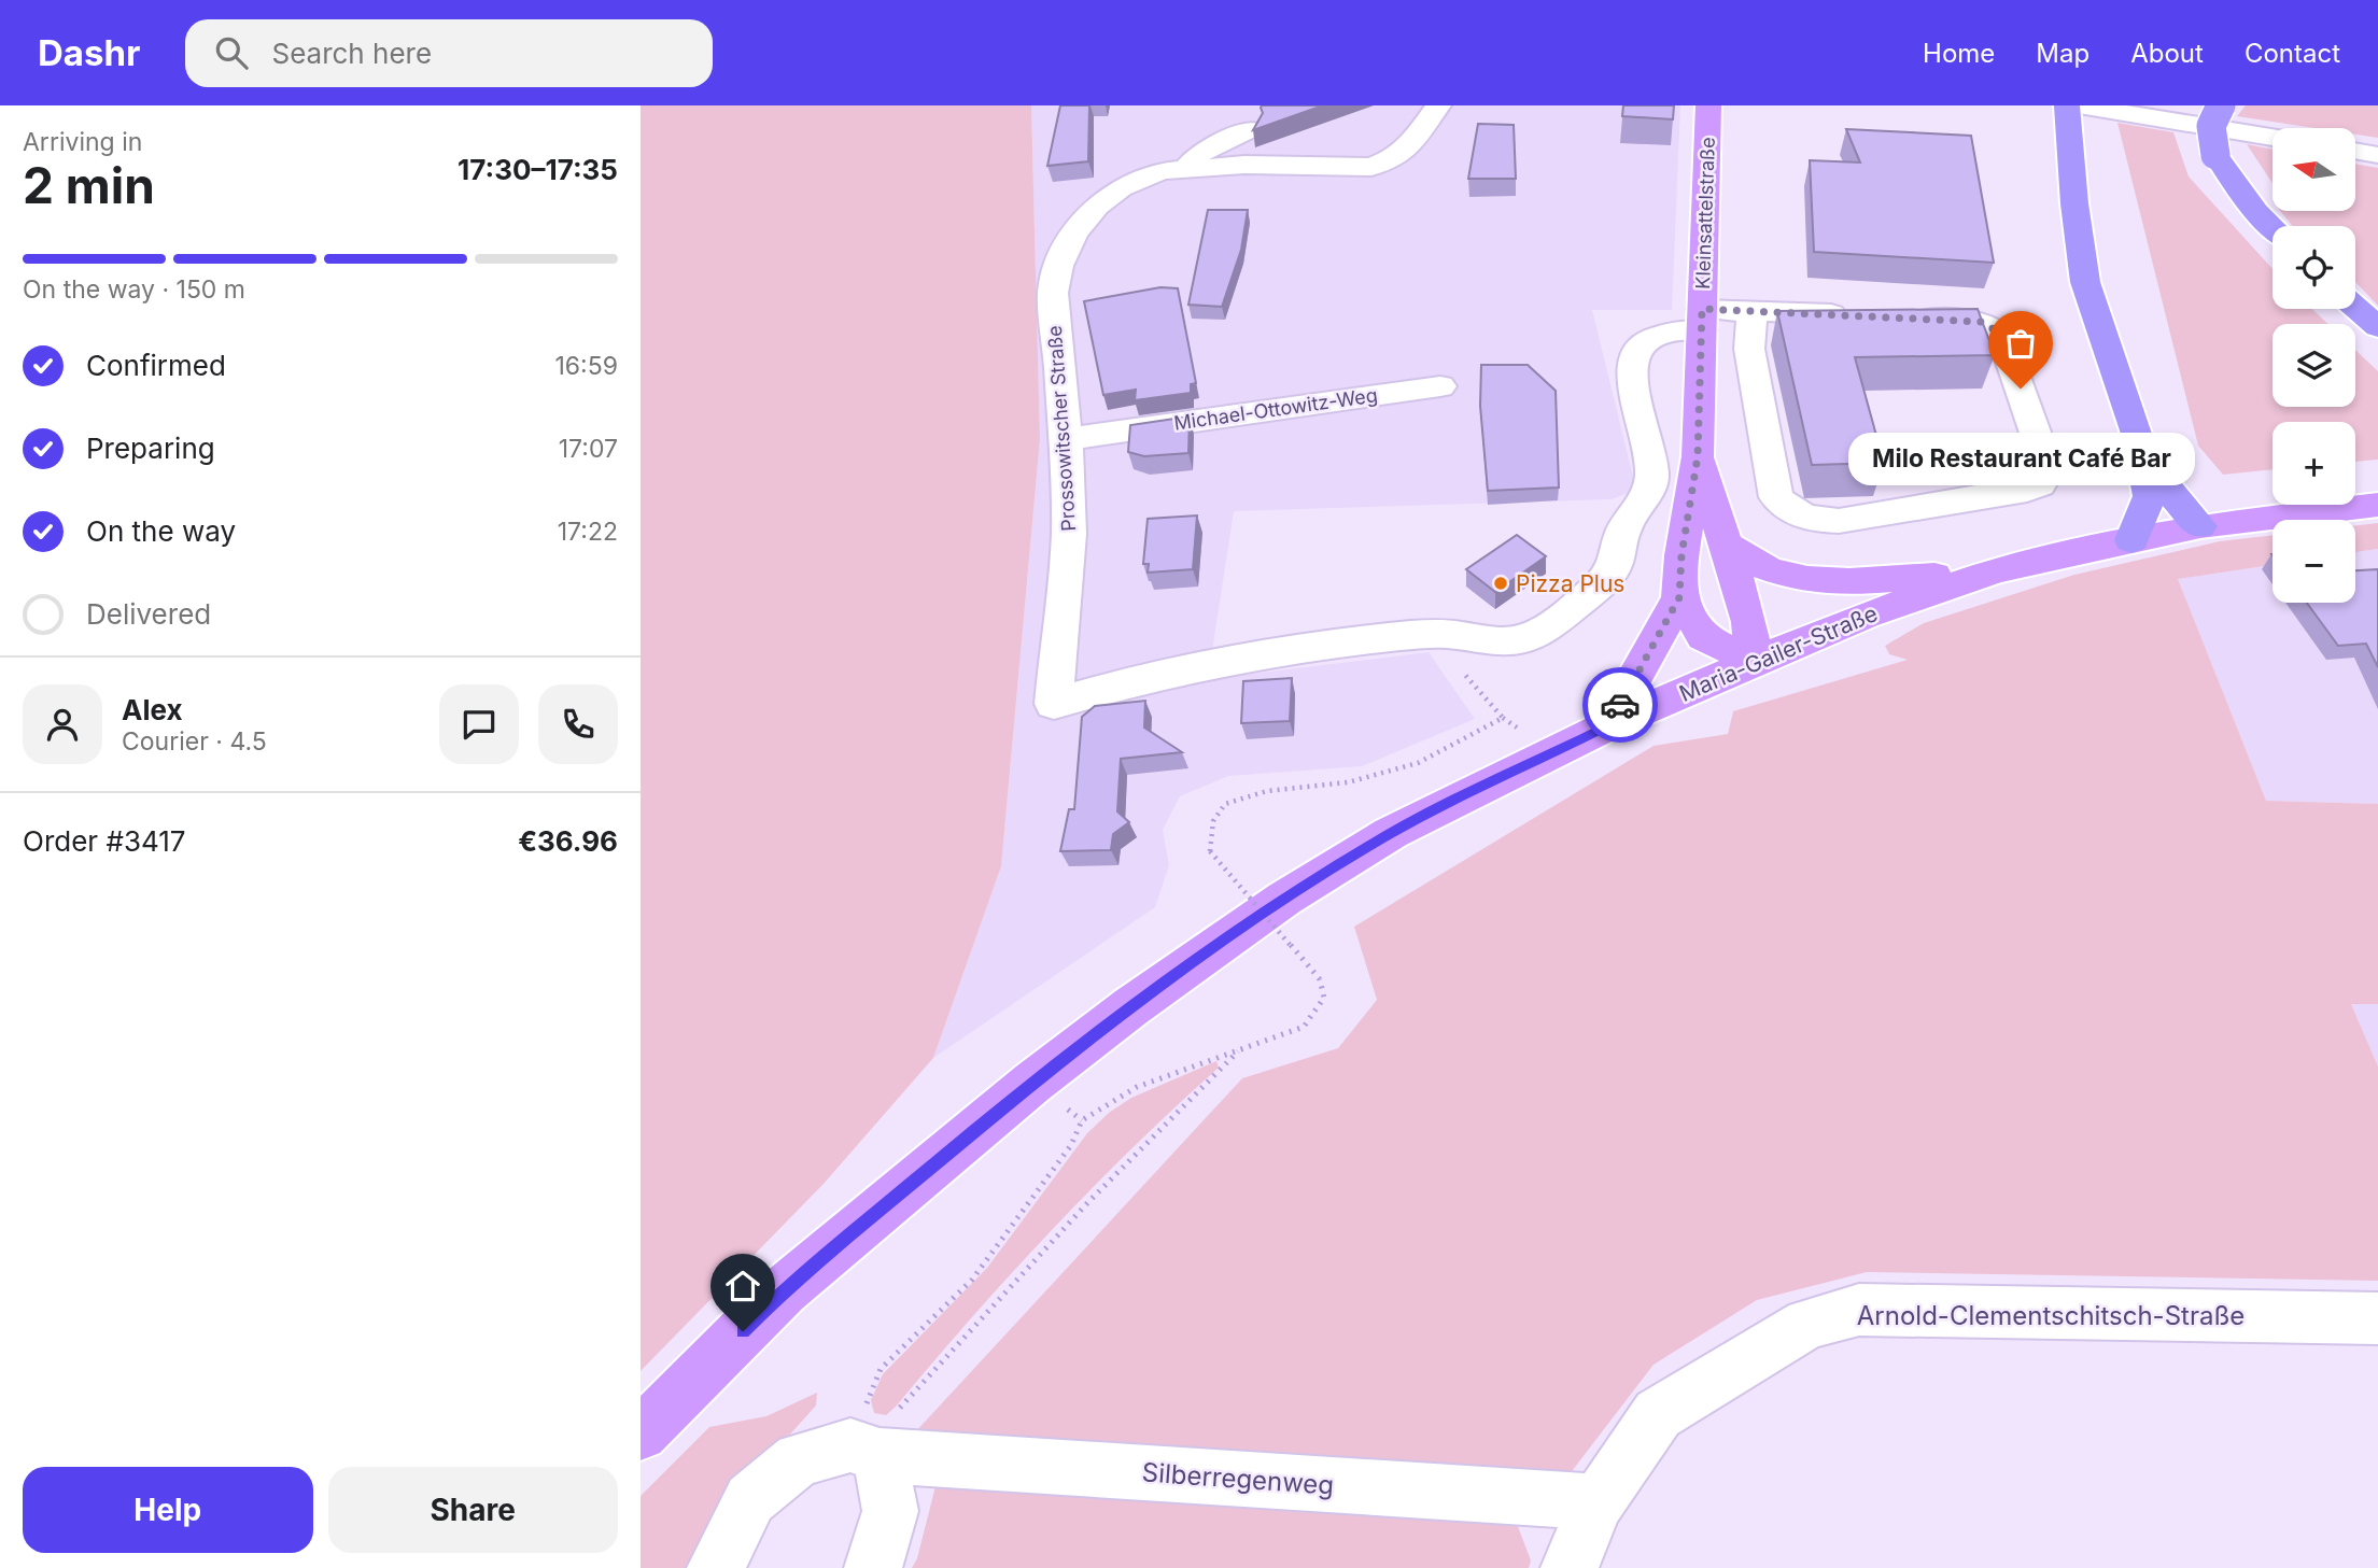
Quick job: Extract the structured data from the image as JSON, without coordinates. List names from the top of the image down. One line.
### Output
{"streets":{"main road":["Kleinsattelstraße","Maria-Gailer-Straße"],"street":["Michael-Ottowitz-Weg","Prossowitscher Straße","Arnold-Clementschitsch-Straße","Silberregenweg"]},"crossings":[["Kleinsattelstraße","Maria-Gailer-Straße"],["Michael-Ottowitz-Weg","Prossowitscher Straße"],["Arnold-Clementschitsch-Straße","Silberregenweg"]],"places":["Milo Restaurant Café Bar","Pizza Plus"],"north":"left","page":{"header":"Dashr","search":"Search here","nav":["Home","Map","About","Contact"],"heading":["2 min","Arriving in","17:30–17:35"],"panel":["Alex","Courier · 4.5","Order #3417","€36.96"],"map_buttons":["+","−"],"bar":"On the way · 150 m","list":[["Confirmed","16:59"],["Preparing","17:07"],["On the way","17:22"],"Delivered"],"bubble":"Milo Restaurant Café Bar","buttons":["Help","Share"]}}
